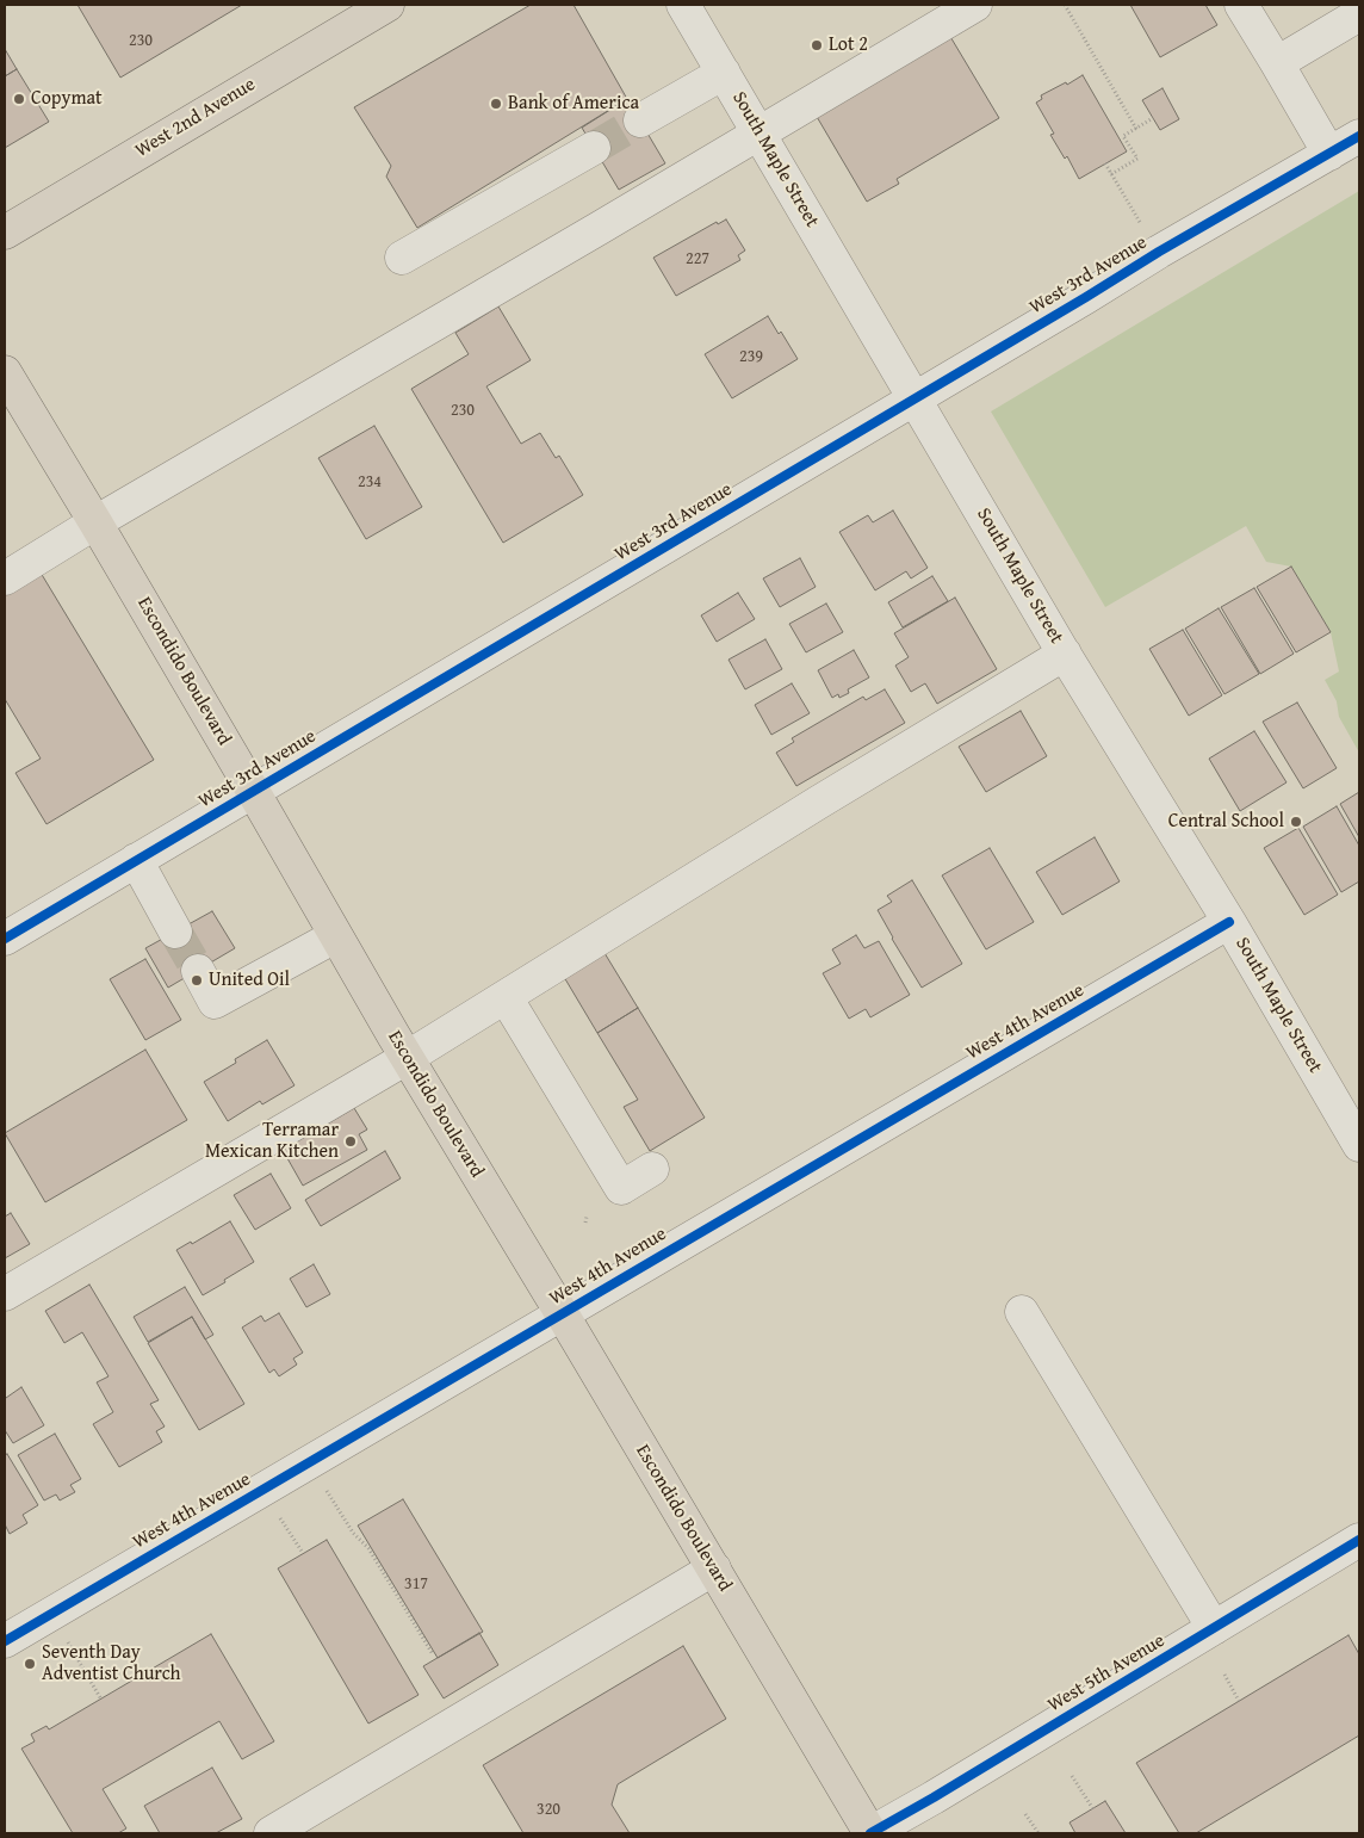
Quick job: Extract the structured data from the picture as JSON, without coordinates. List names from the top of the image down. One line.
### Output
{"streets":{"main road":["West 2nd Avenue","Escondido Boulevard"],"street":["South Maple Street","West 3rd Avenue","West 4th Avenue","West 5th Avenue"]},"crossings":[["South Maple Street","West 3rd Avenue"],["South Maple Street","West 4th Avenue"],["West 3rd Avenue","Escondido Boulevard"],["Escondido Boulevard","West 4th Avenue"],["Escondido Boulevard","West 5th Avenue"]],"places":["Lot 2","Copymat","Bank of America","Central School","United Oil","Terramar Mexican Kitchen","Seventh Day Adventist Church"],"house_numbers":["230","227","239","230","234","317","320"]}
